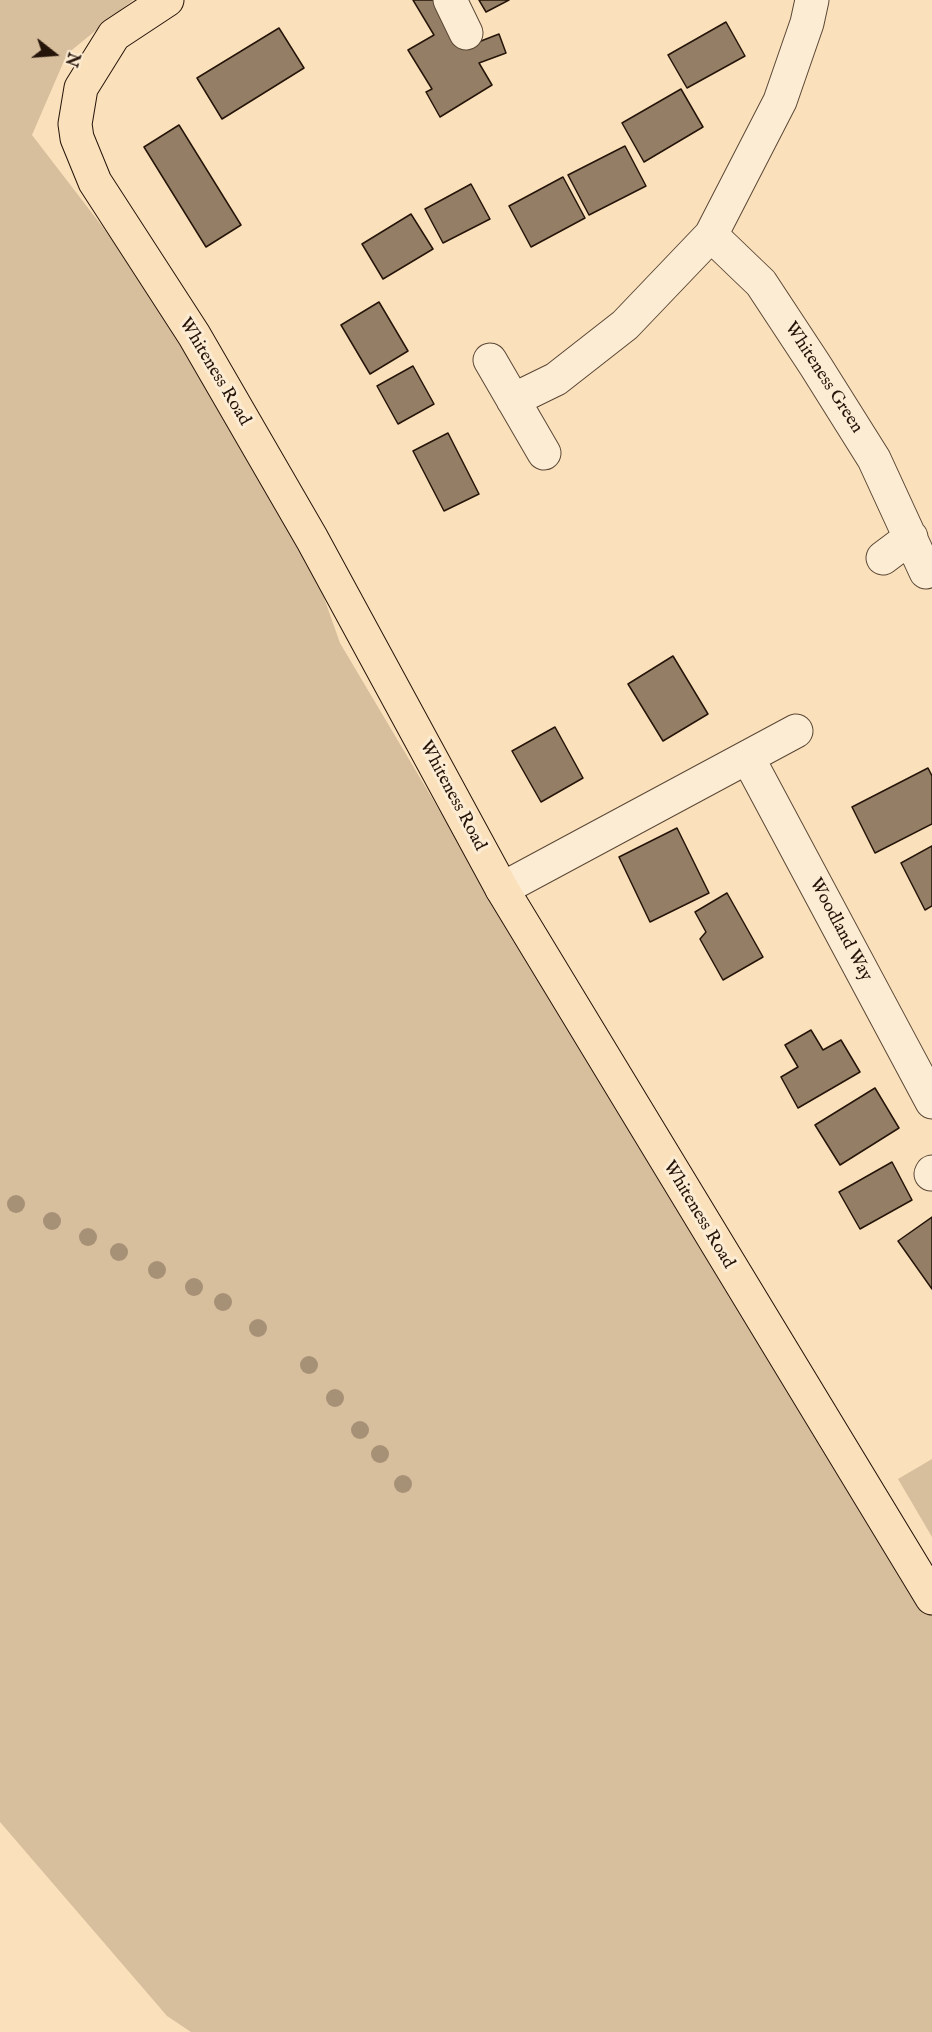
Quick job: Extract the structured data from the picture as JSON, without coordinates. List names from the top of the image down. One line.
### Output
{"streets":{"main road":["Whiteness Road"],"street":["Whiteness Green","Woodland Way"]},"north":"right"}
